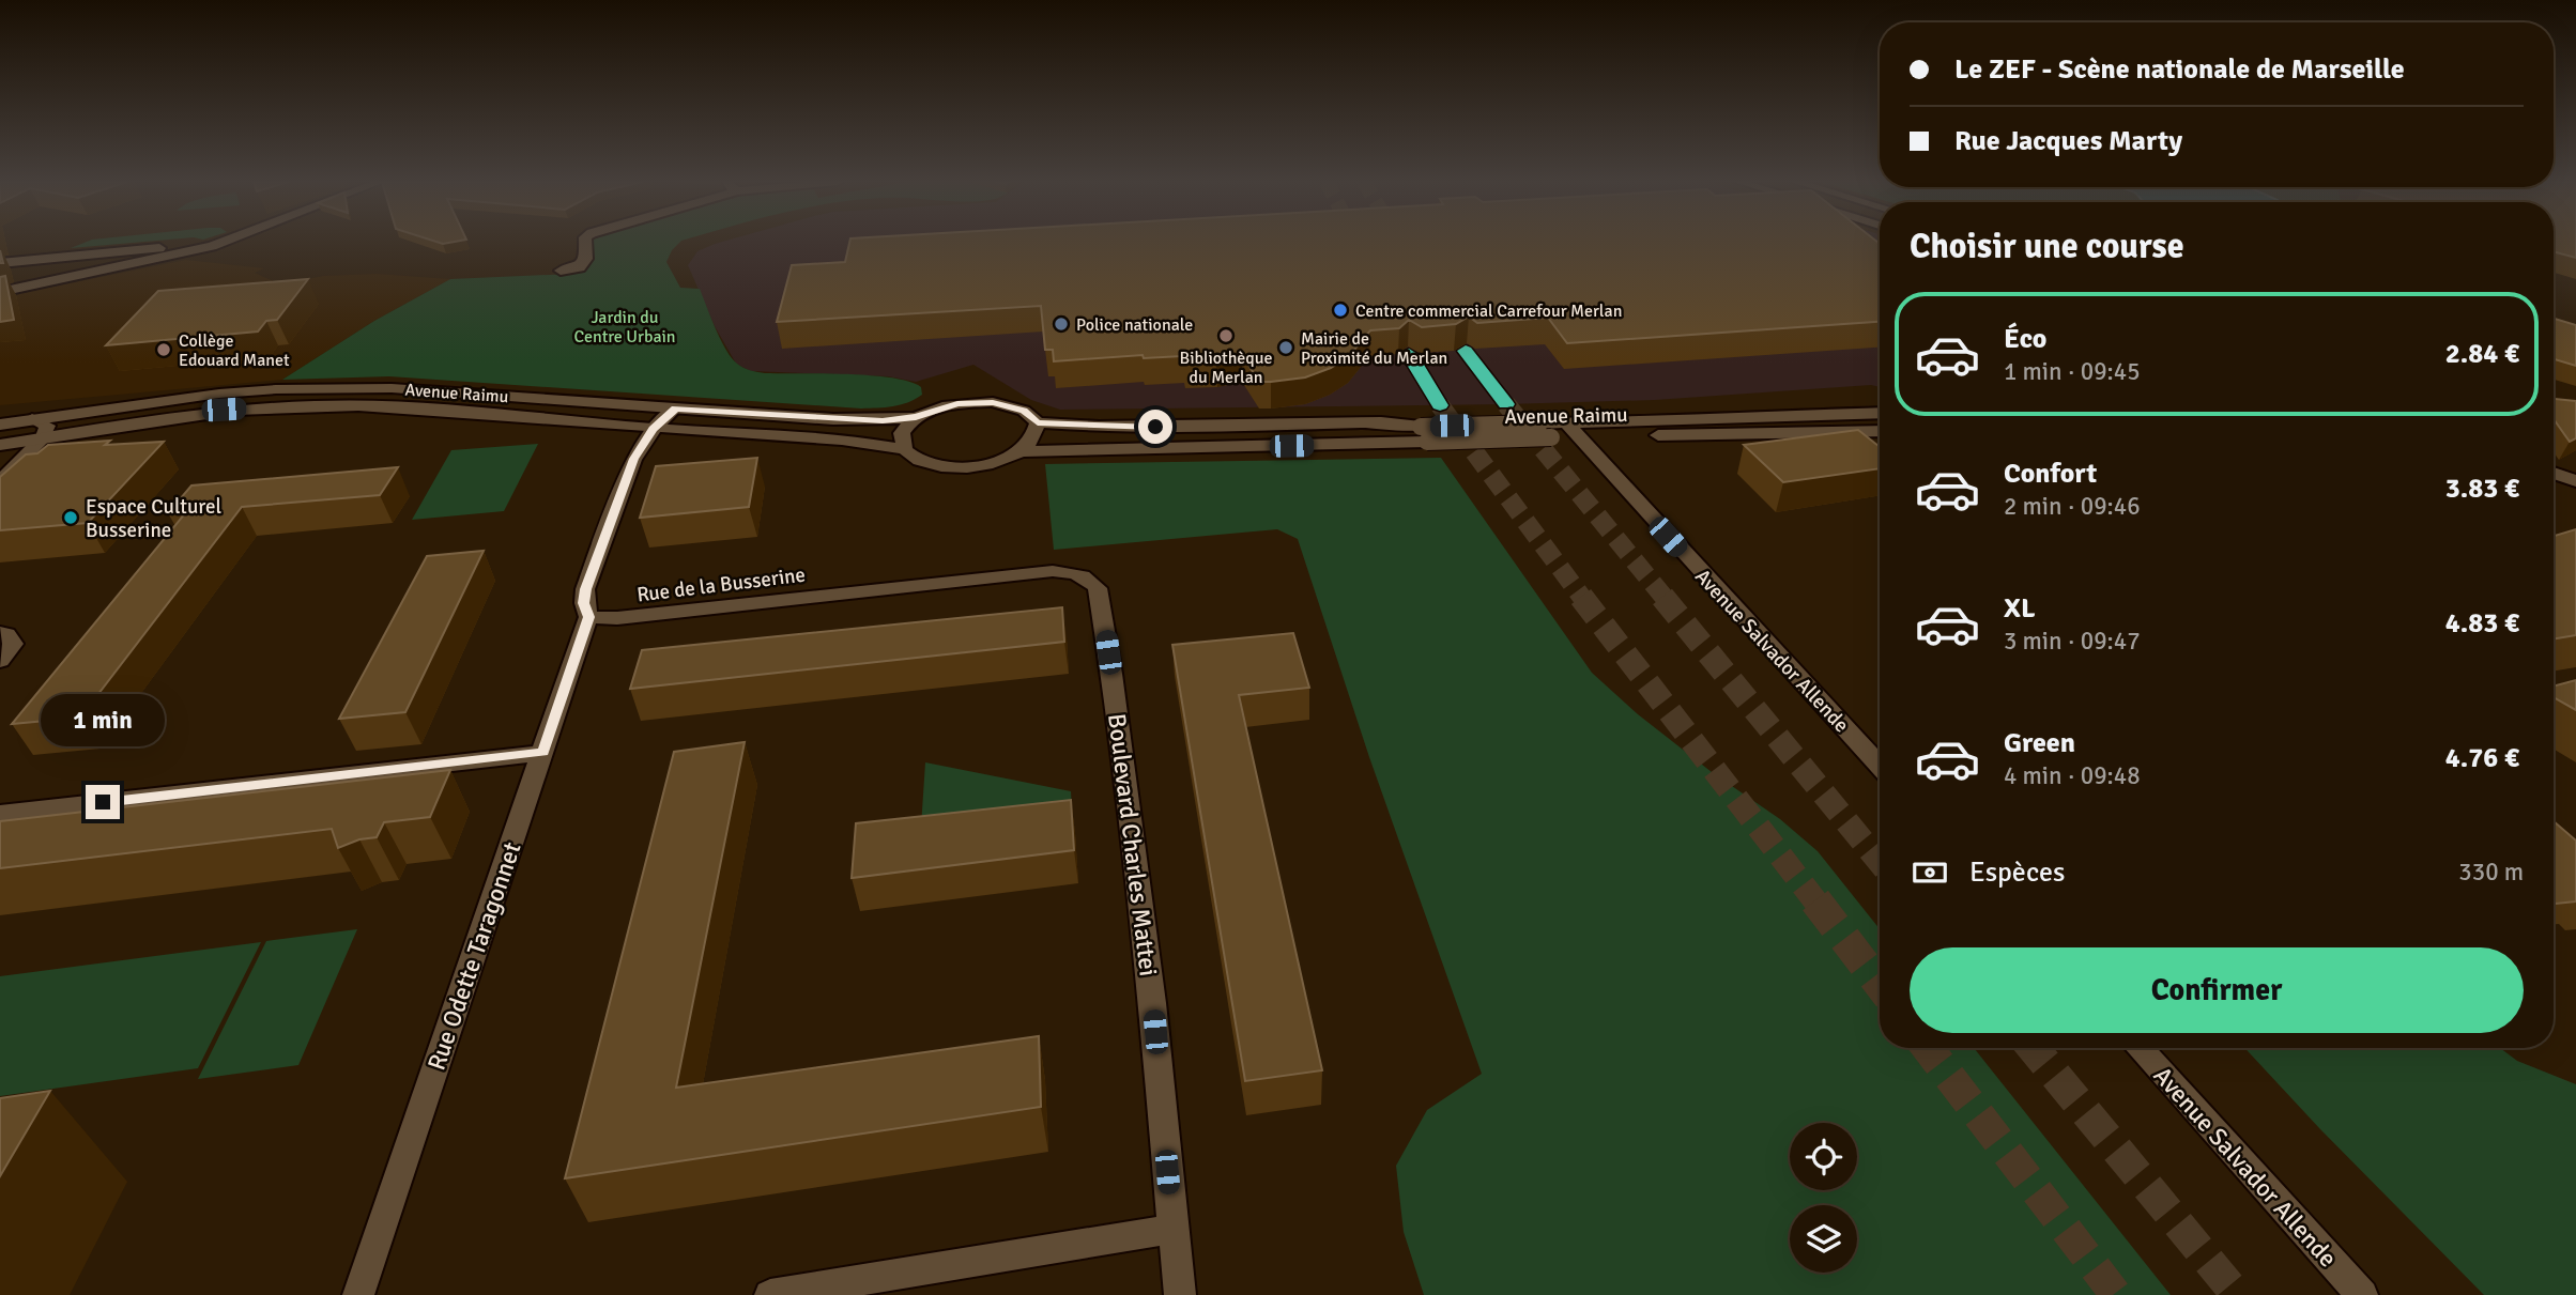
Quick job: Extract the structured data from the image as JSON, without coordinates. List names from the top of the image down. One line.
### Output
{"streets":{"street":["Avenue Raimu","Rue de la Busserine","Avenue Salvador Allende","Boulevard Charles Mattei","Rue Odette Taragonnet"]},"crossings":[["Avenue Raimu","Avenue Salvador Allende"],["Rue de la Busserine","Boulevard Charles Mattei"],["Rue de la Busserine","Rue Odette Taragonnet"]],"parks":["Jardin du Centre Urbain"],"places":["Centre commercial Carrefour Merlan","Police nationale","Bibliothèque du Merlan","Mairie de Proximité du Merlan","Collège Edouard Manet","Espace Culturel Busserine"],"page":{"banner":["Le ZEF - Scène nationale de Marseille","Rue Jacques Marty"],"heading":"Choisir une course","list":[{"name":"Éco","note":"1 min · 09:45","value":"2.84 €"},{"name":"Confort","note":"2 min · 09:46","value":"3.83 €"},{"name":"XL","note":"3 min · 09:47","value":"4.83 €"},{"name":"Green","note":"4 min · 09:48","value":"4.76 €"}],"bubble":"1 min","pay":["Espèces","330 m"],"buttons":"Confirmer"}}
